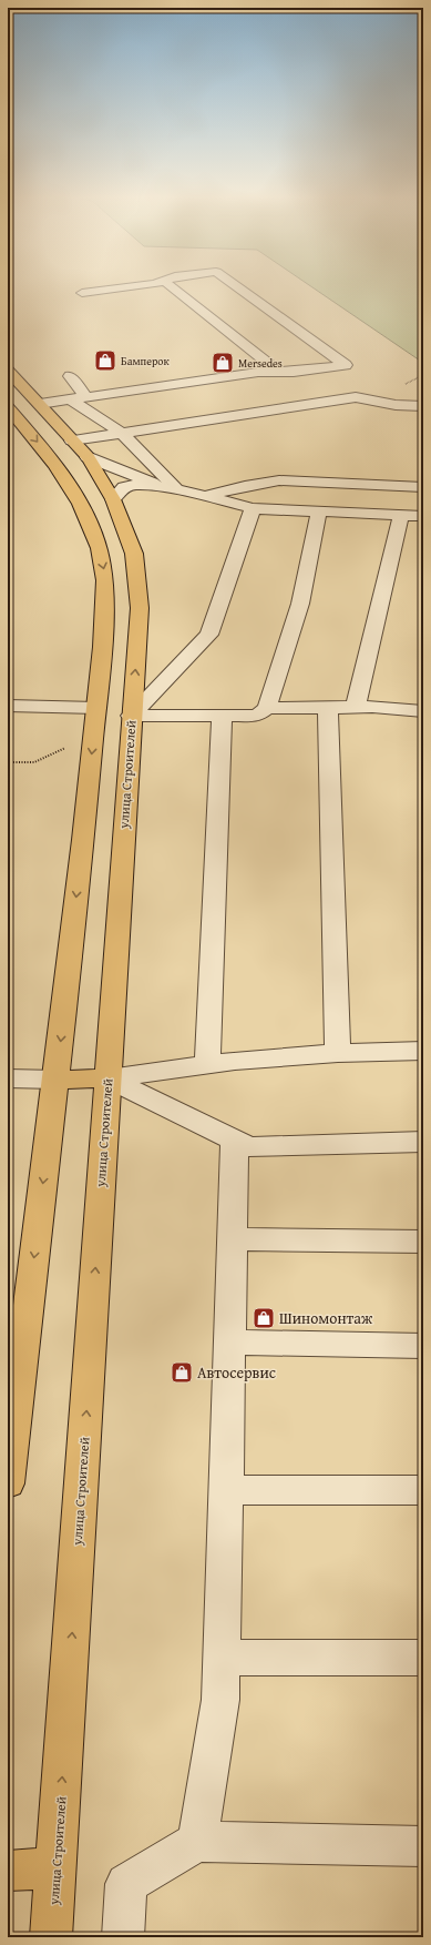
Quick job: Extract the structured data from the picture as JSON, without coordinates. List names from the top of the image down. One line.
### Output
{"streets":{"main road":["улица Строителей"]},"places":{"shop":["Бамперок","Mersedes","Шиномонтаж","Автосервис"]}}
